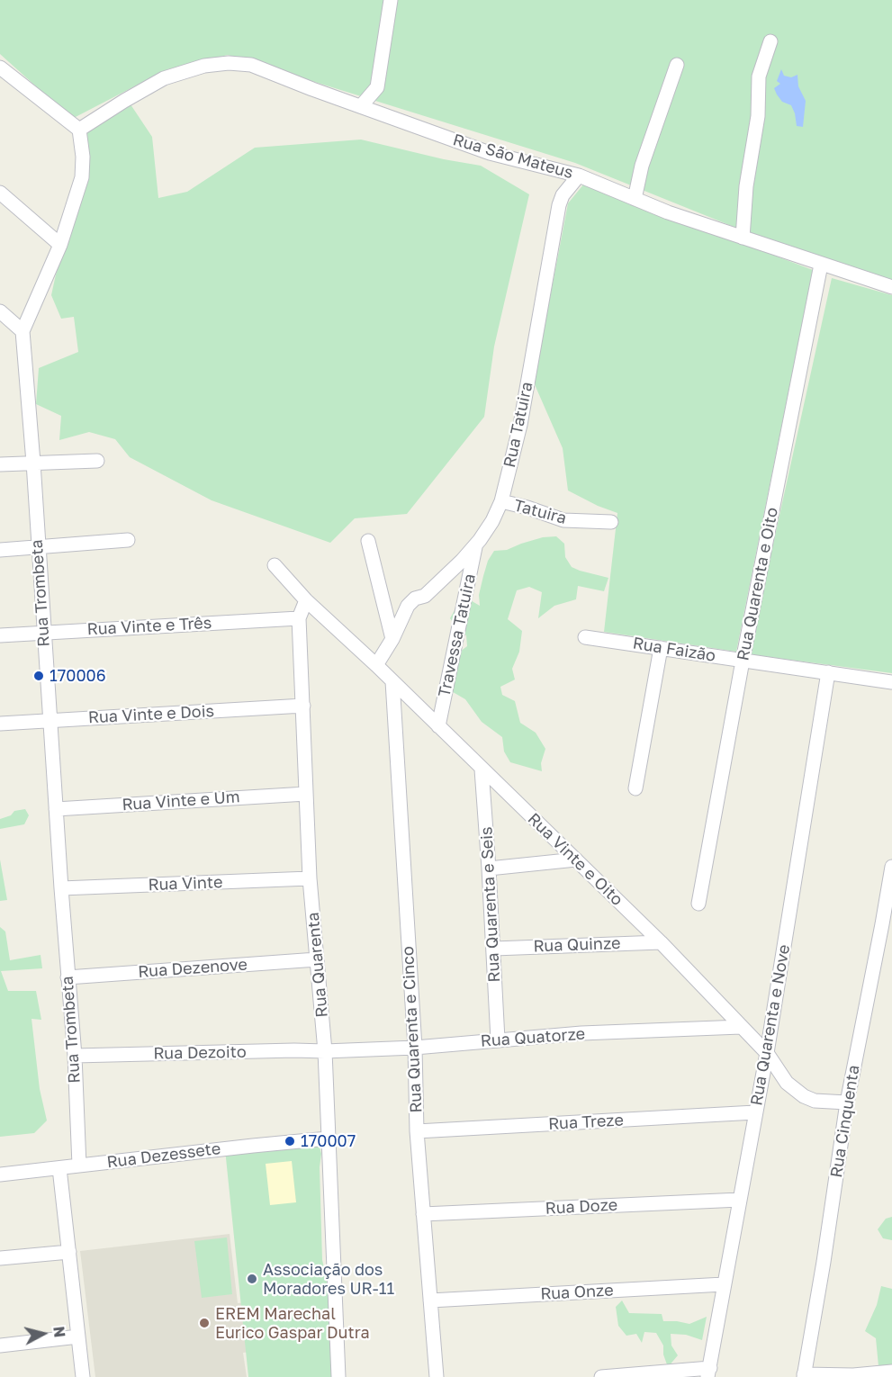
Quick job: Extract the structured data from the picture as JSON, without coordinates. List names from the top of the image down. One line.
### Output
{"streets":{"street":["Rua São Mateus","Rua Tatuira","Tatuira","Rua Quarenta e Oito","Rua Trombeta","Rua Vinte e Três","Travessa Tatuira","Rua Faizão","Rua Vinte e Dois","Rua Vinte e Um","Rua Vinte e Oito","Rua Vinte","Rua Quarenta e Seis","Rua Quinze","Rua Quarenta","Rua Dezenove","Rua Quarenta e Nove","Rua Quarenta e Cinco","Rua Quatorze","Rua Dezoito","Rua Cinquenta","Rua Treze","Rua Dezessete","Rua Doze","Rua Onze"]},"crossings":[["Rua São Mateus","Rua Tatuira"],["Rua São Mateus","Rua Quarenta e Oito"],["Rua São Mateus","Rua Trombeta"],["Rua Tatuira","Tatuira"],["Rua Tatuira","Travessa Tatuira"],["Rua Tatuira","Rua Vinte e Oito"],["Rua Quarenta e Oito","Rua Faizão"],["Rua Trombeta","Rua Vinte e Três"],["Rua Trombeta","Rua Vinte e Dois"],["Rua Trombeta","Rua Vinte e Um"],["Rua Trombeta","Rua Vinte"],["Rua Trombeta","Rua Dezenove"],["Rua Trombeta","Rua Dezoito"],["Rua Trombeta","Rua Dezessete"],["Rua Vinte e Três","Rua Quarenta"],["Travessa Tatuira","Rua Vinte e Oito"],["Rua Faizão","Rua Quarenta e Nove"],["Rua Vinte e Dois","Rua Quarenta"],["Rua Vinte e Um","Rua Quarenta"],["Rua Vinte e Oito","Rua Quarenta e Seis"],["Rua Vinte e Oito","Rua Quinze"],["Rua Vinte e Oito","Rua Quarenta"],["Rua Vinte e Oito","Rua Quarenta e Nove"],["Rua Vinte e Oito","Rua Quarenta e Cinco"],["Rua Vinte e Oito","Rua Quatorze"],["Rua Vinte e Oito","Rua Cinquenta"],["Rua Vinte","Rua Quarenta"],["Rua Quarenta e Seis","Rua Quinze"],["Rua Quarenta e Seis","Rua Quatorze"],["Rua Quarenta","Rua Dezenove"],["Rua Quarenta","Rua Quatorze"],["Rua Quarenta","Rua Dezoito"],["Rua Quarenta","Rua Dezessete"],["Rua Quarenta e Nove","Rua Treze"],["Rua Quarenta e Nove","Rua Doze"],["Rua Quarenta e Nove","Rua Onze"],["Rua Quarenta e Cinco","Rua Quatorze"],["Rua Quarenta e Cinco","Rua Treze"],["Rua Quarenta e Cinco","Rua Doze"],["Rua Quarenta e Cinco","Rua Onze"],["Rua Quatorze","Rua Dezoito"]],"places":["170006","170007","Associação dos Moradores UR-11","EREM Marechal Eurico Gaspar Dutra"],"north":"right"}
